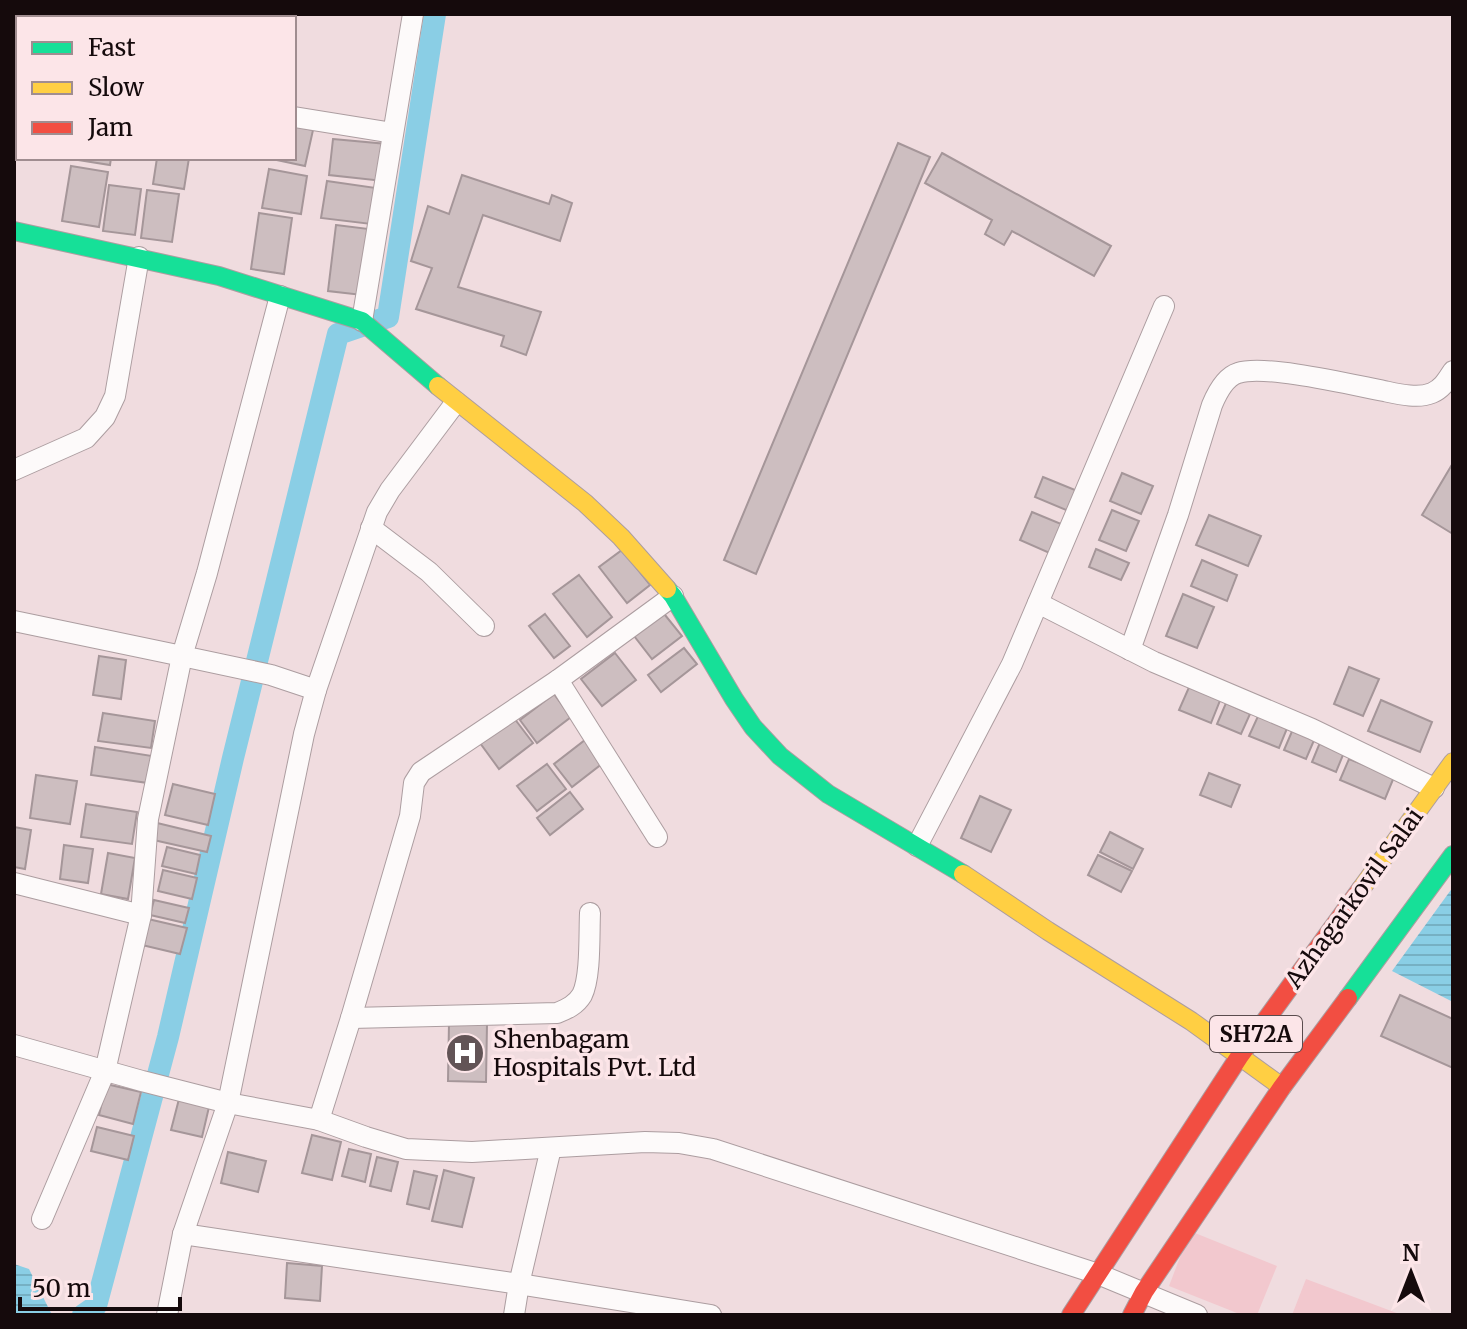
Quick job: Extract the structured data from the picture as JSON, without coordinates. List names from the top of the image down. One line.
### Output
{"streets":{"street":["Azhagarkovil Salai","SH72A"]},"places":{"hospital":["Shenbagam Hospitals Pvt. Ltd"]},"legend":["Fast","Slow","Jam"],"scale_bar":"50 m","north":"top"}
